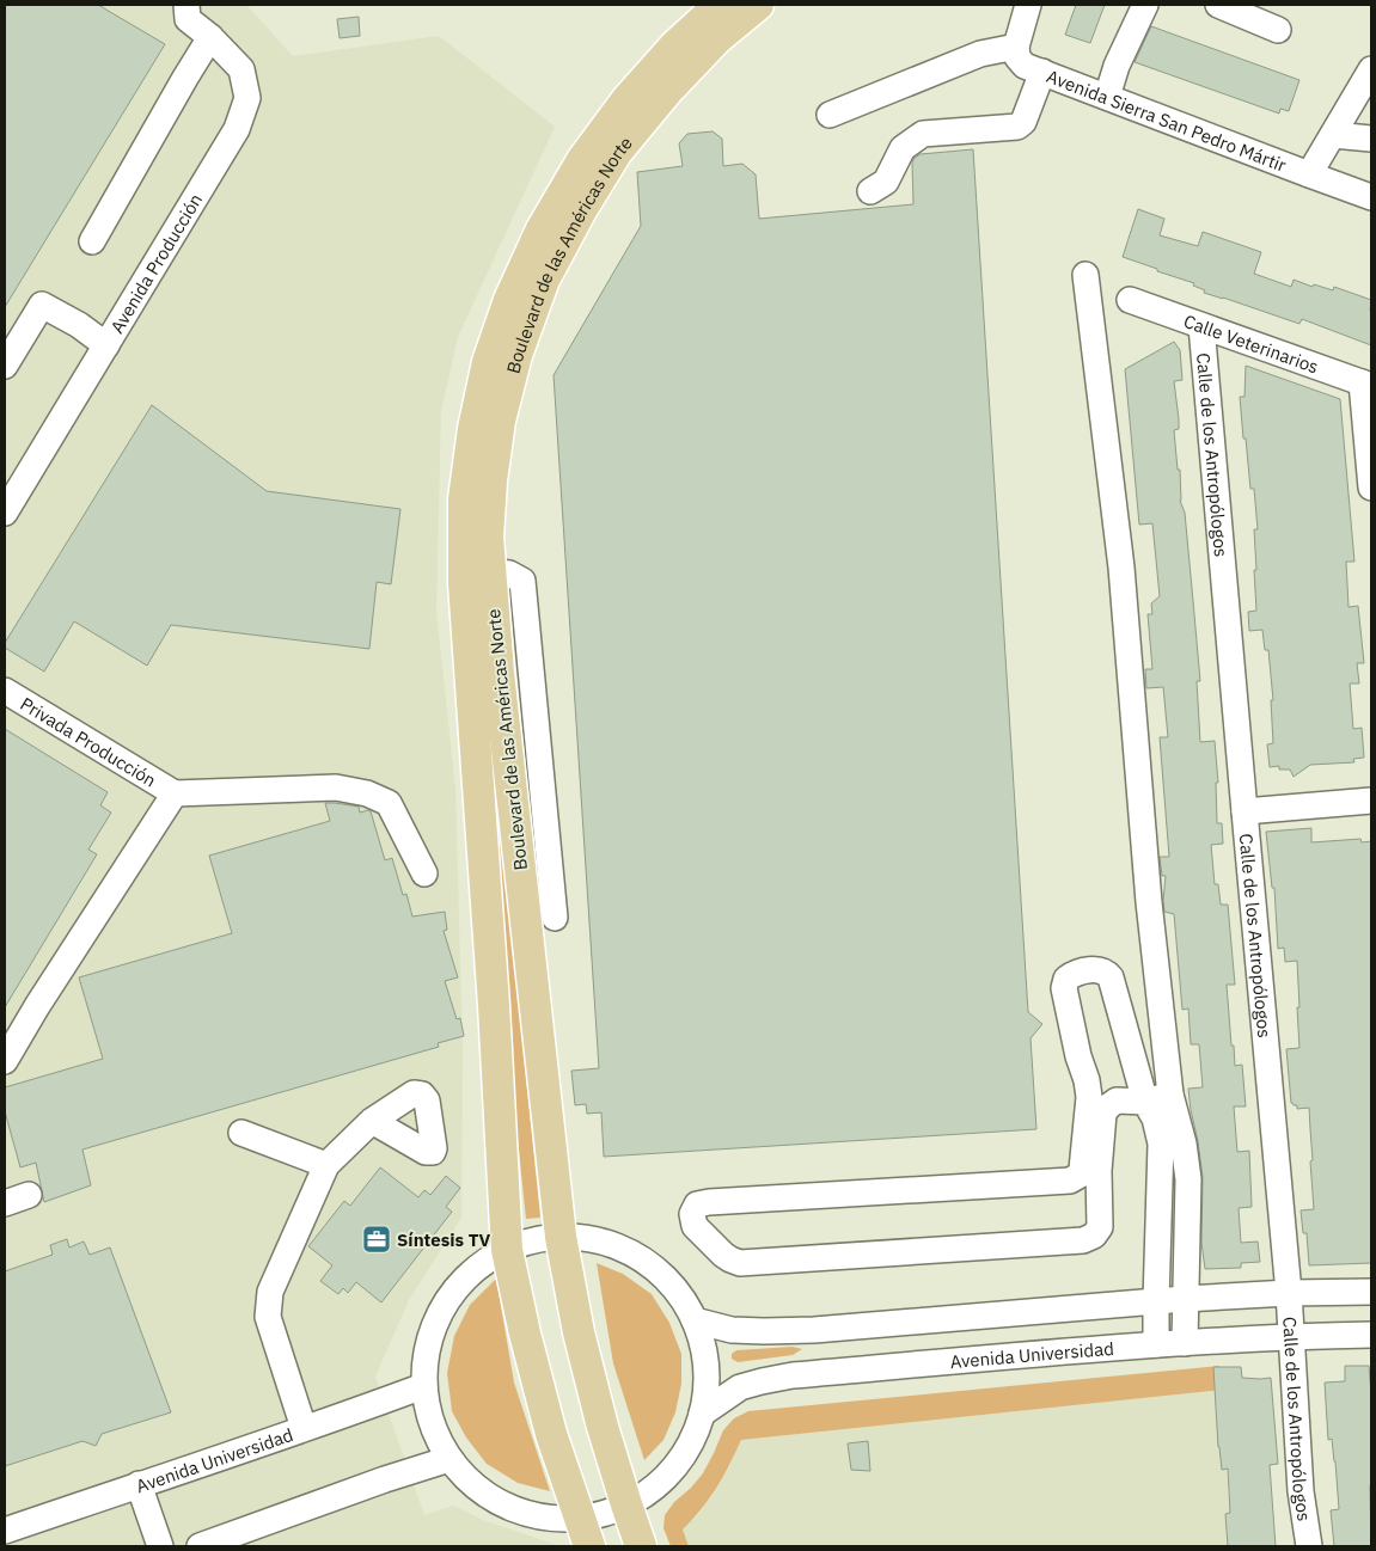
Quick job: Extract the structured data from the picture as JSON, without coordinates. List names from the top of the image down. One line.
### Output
{"streets":{"main road":["Boulevard de las Américas Norte"],"street":["Avenida Sierra San Pedro Mártir","Avenida Producción","Calle Veterinarios","Calle de los Antropólogos","Privada Producción","Avenida Universidad"]},"crossings":[["Calle Veterinarios","Calle de los Antropólogos"],["Calle de los Antropólogos","Avenida Universidad"]],"places":{"office":["Síntesis TV"]}}
